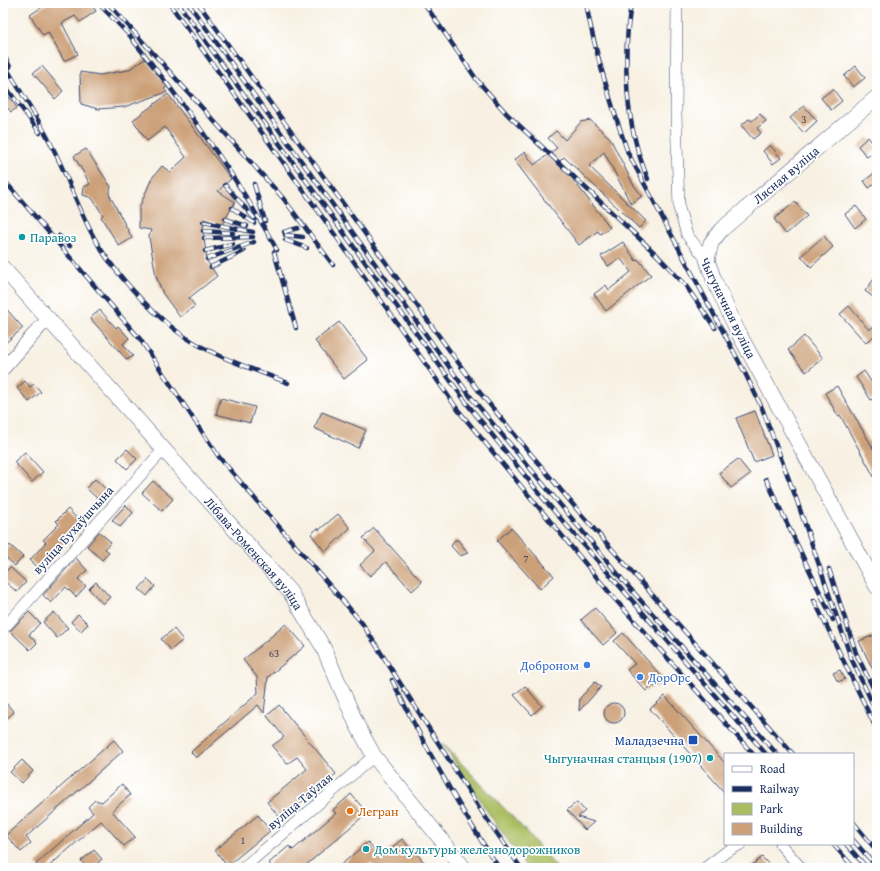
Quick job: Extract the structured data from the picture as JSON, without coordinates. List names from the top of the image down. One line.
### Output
{"streets":{"main road":["Лясная вуліца","Чыгуначная вуліца","Лібава-Роменская вуліца"],"street":["вуліца Бухаўшчына","вуліца Таўлая"]},"crossings":[["Лясная вуліца","Чыгуначная вуліца"],["вуліца Бухаўшчына","Лібава-Роменская вуліца"],["Лібава-Роменская вуліца","вуліца Таўлая"]],"places":{"other":["Паравоз","Доброном","ДорОрс","Чыгуначная станцыя (1907)","Легран","Дом культуры железнодорожников"],"transit":["Маладзечна"]},"house_numbers":["3","7","63","1"],"legend":["Road","Railway","Park","Building"]}
